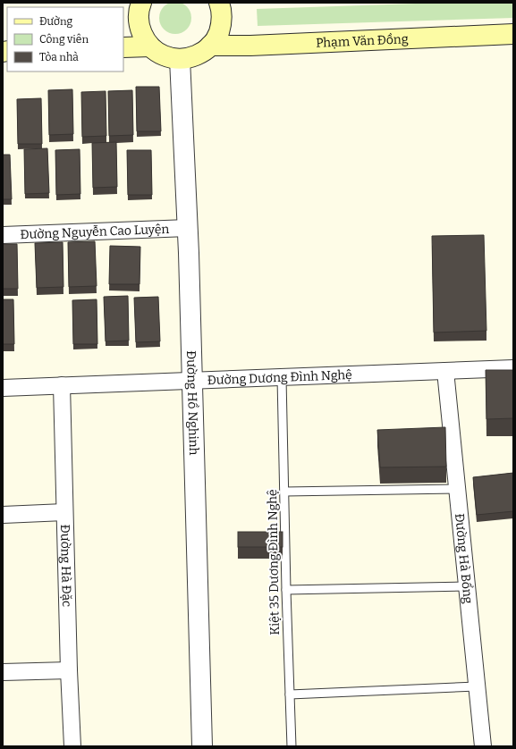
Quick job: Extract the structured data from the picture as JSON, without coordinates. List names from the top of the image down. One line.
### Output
{"streets":{"main road":["Phạm Văn Đồng"],"street":["Đường Nguyễn Cao Luyện","Đường Dương Đình Nghệ","Đường Hồ Nghinh","Đường Hà Bổng","Đường Hà Đặc"],"lane":["Kiệt 35 Dương Đình Nghệ"]},"crossings":[["Đường Nguyễn Cao Luyện","Đường Hồ Nghinh"],["Đường Dương Đình Nghệ","Đường Hồ Nghinh"],["Đường Dương Đình Nghệ","Đường Hà Bổng"],["Đường Dương Đình Nghệ","Kiệt 35 Dương Đình Nghệ"],["Đường Dương Đình Nghệ","Đường Hà Đặc"]],"legend":["Đường","Công viên","Tòa nhà"]}
